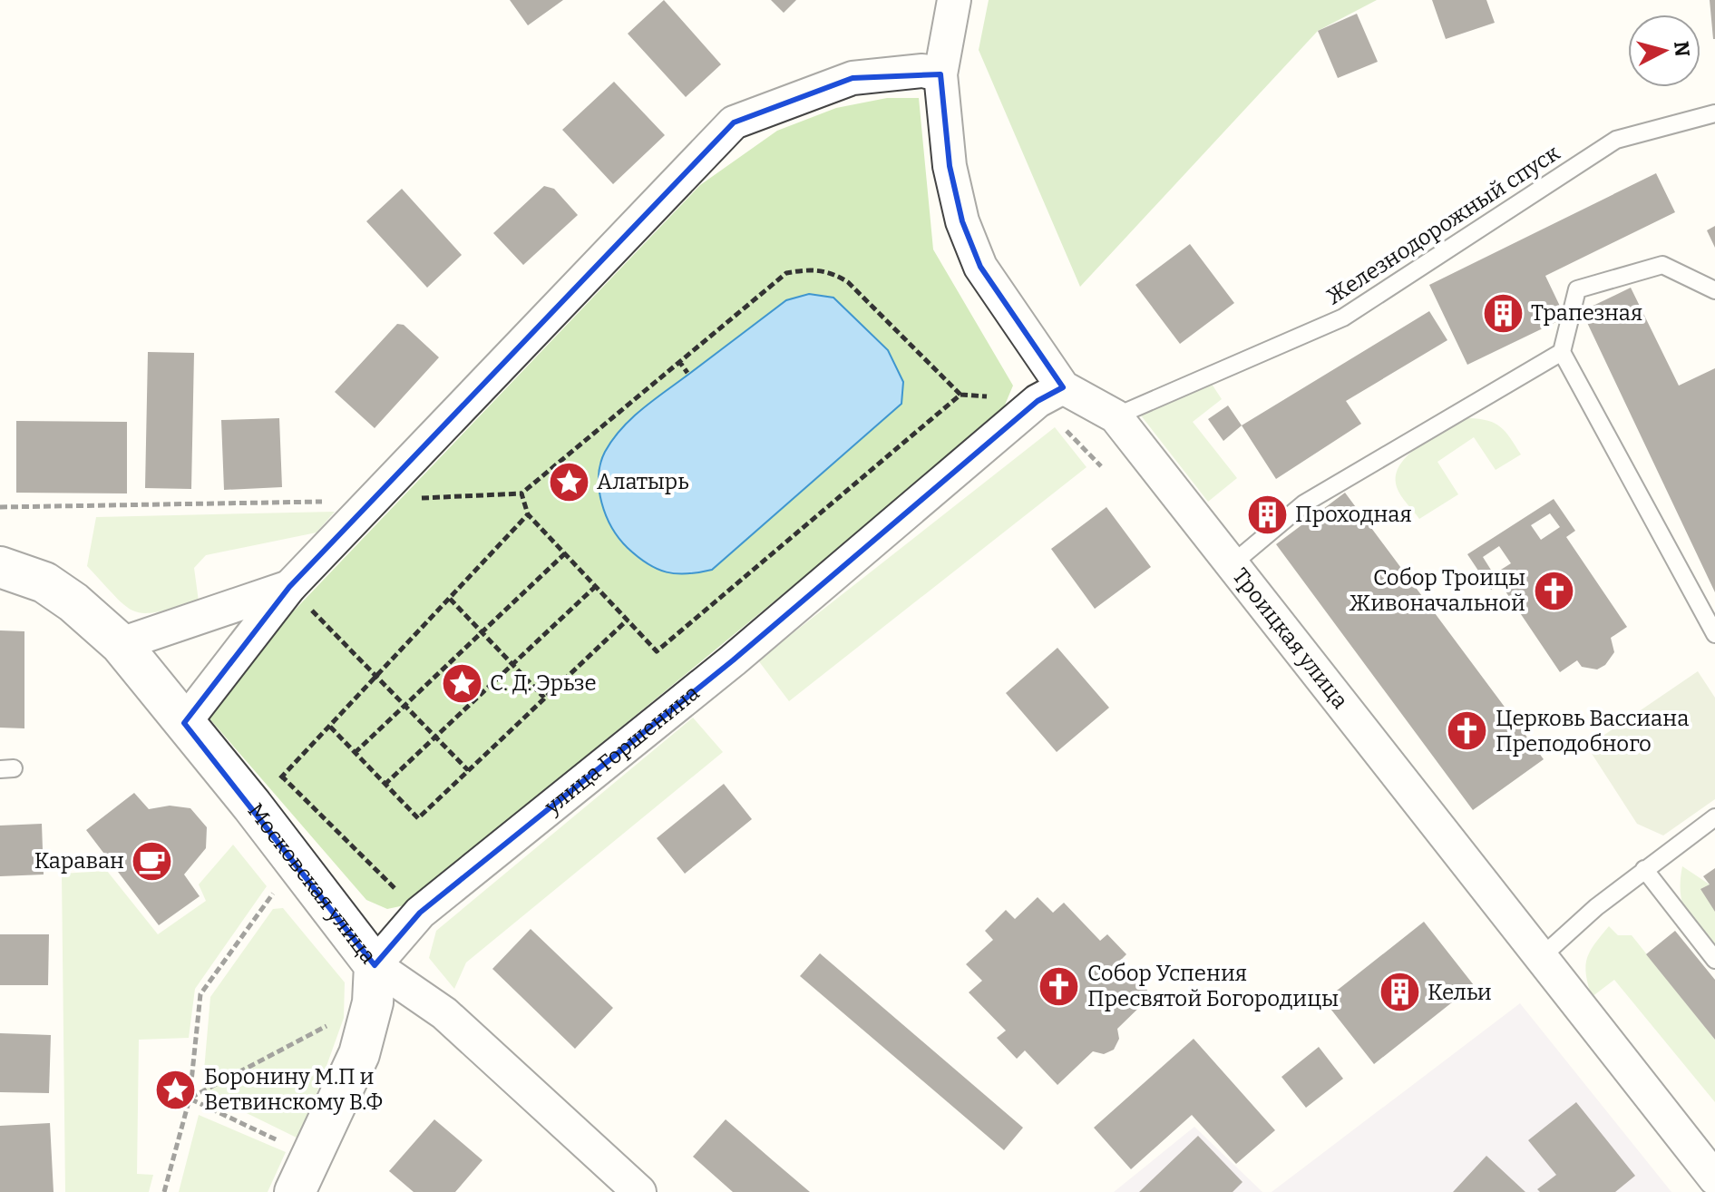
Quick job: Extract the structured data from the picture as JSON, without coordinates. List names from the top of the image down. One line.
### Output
{"streets":{"street":["Троицкая улица","улица Горшенина","Московская улица"],"lane":["Железнодорожный спуск"]},"crossings":[["Железнодорожный спуск","Троицкая улица"],["Троицкая улица","улица Горшенина"],["улица Горшенина","Московская улица"]],"places":{"building":["Трапезная","Проходная","Кельи"],"place":["Алатырь","С. Д. Эрьзе","Боронину М.П и Ветвинскому В.Ф"],"church":["Собор Троицы Живоначальной","Церковь Вассиана Преподобного","Собор Успения Пресвятой Богородицы"],"cafe":["Караван"]},"north":"right"}
